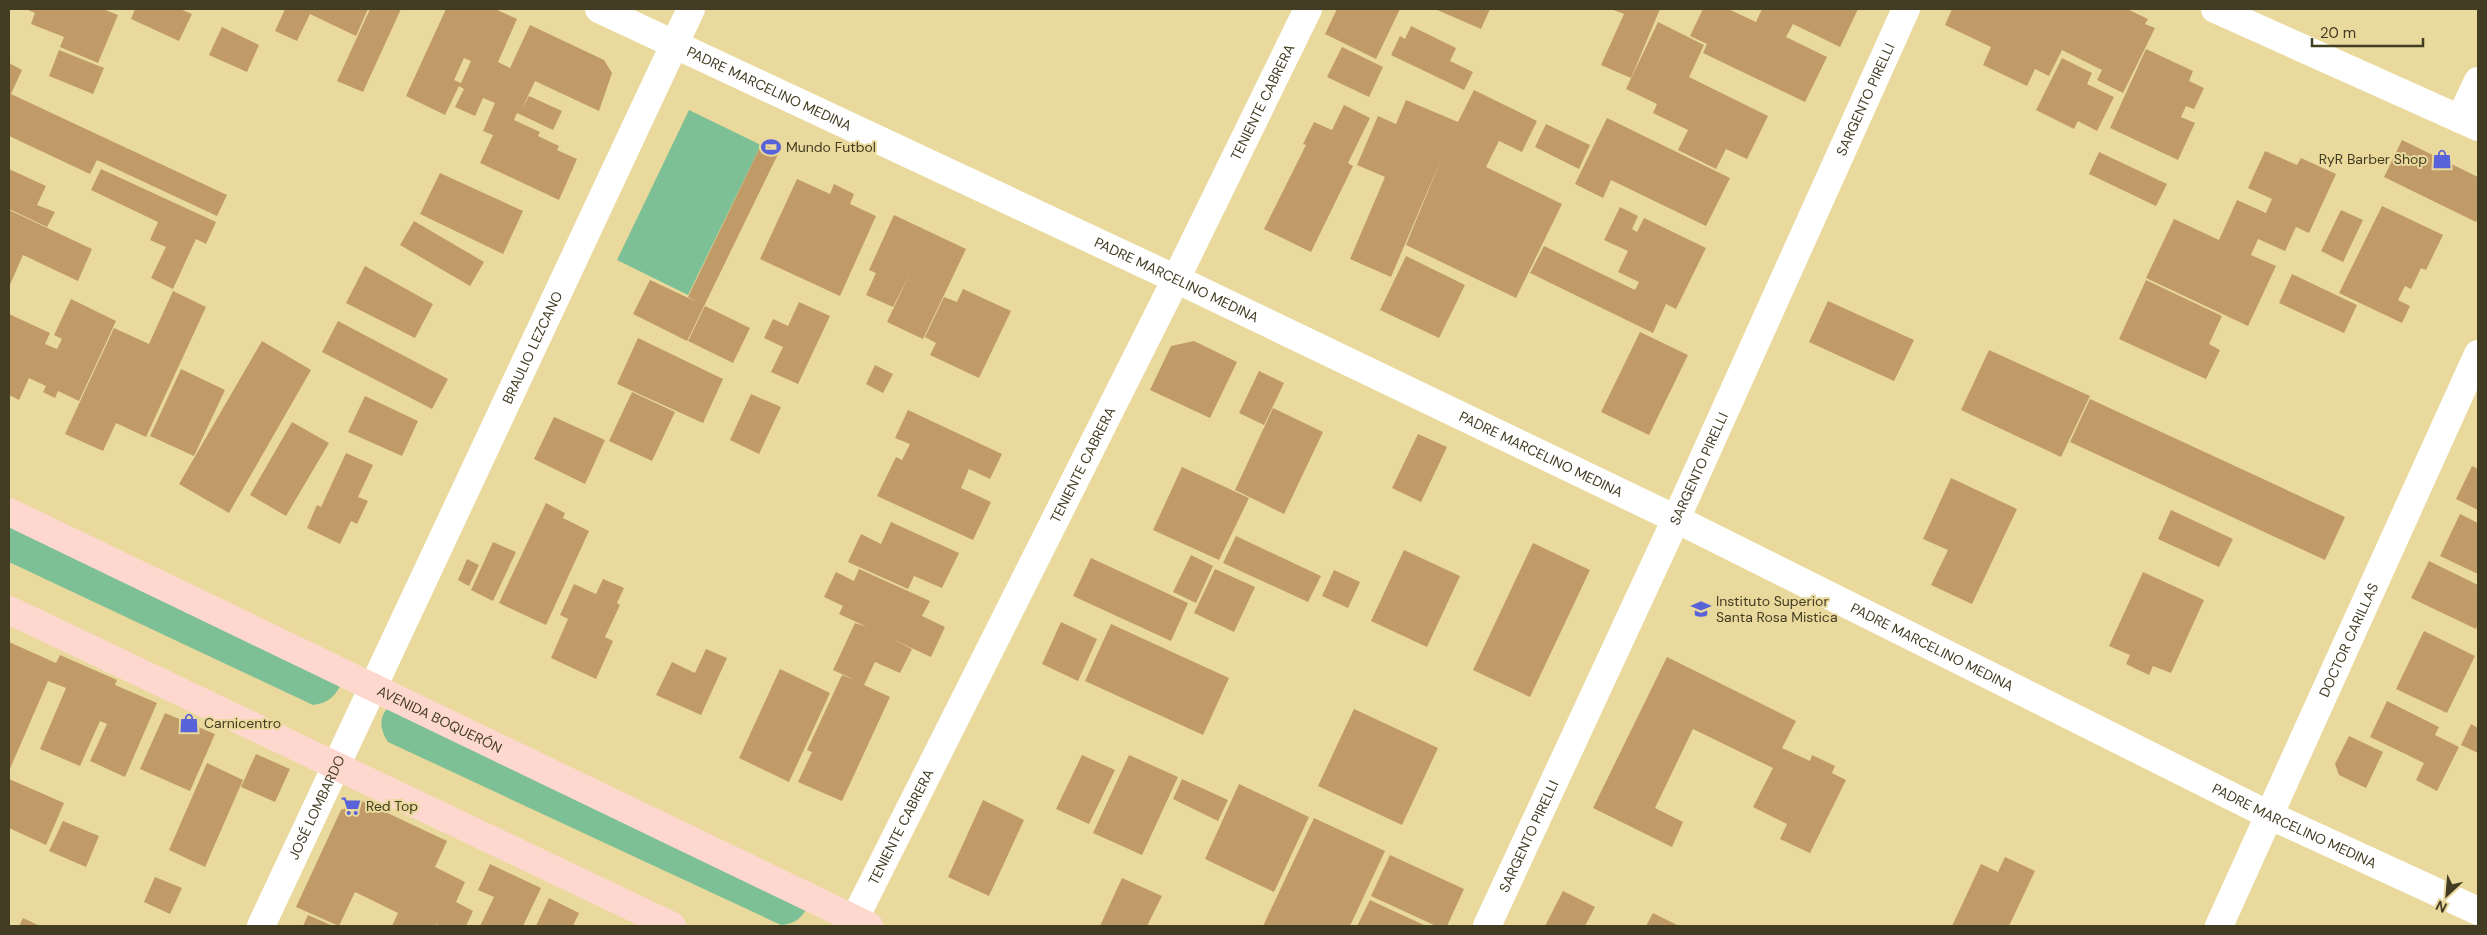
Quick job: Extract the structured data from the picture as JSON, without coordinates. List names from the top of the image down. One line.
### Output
{"streets":{"street":["PADRE MARCELINO MEDINA","SARGENTO PIRELLI","TENIENTE CABRERA","BRAULIO LEZCANO","DOCTOR CARILLAS","AVENIDA BOQUERÓN","JOSÉ LOMBARDO"]},"crossings":[["PADRE MARCELINO MEDINA","SARGENTO PIRELLI"],["PADRE MARCELINO MEDINA","TENIENTE CABRERA"],["PADRE MARCELINO MEDINA","BRAULIO LEZCANO"],["PADRE MARCELINO MEDINA","DOCTOR CARILLAS"],["TENIENTE CABRERA","AVENIDA BOQUERÓN"],["BRAULIO LEZCANO","AVENIDA BOQUERÓN"],["BRAULIO LEZCANO","JOSÉ LOMBARDO"],["AVENIDA BOQUERÓN","JOSÉ LOMBARDO"]],"places":{"sports":["Mundo Futbol"],"shop":["RyR Barber Shop","Carnicentro"],"school or university":["Instituto Superior Santa Rosa Mistica"],"supermarket":["Red Top"]},"scale_bar":"20 m","north":"bottom left"}
